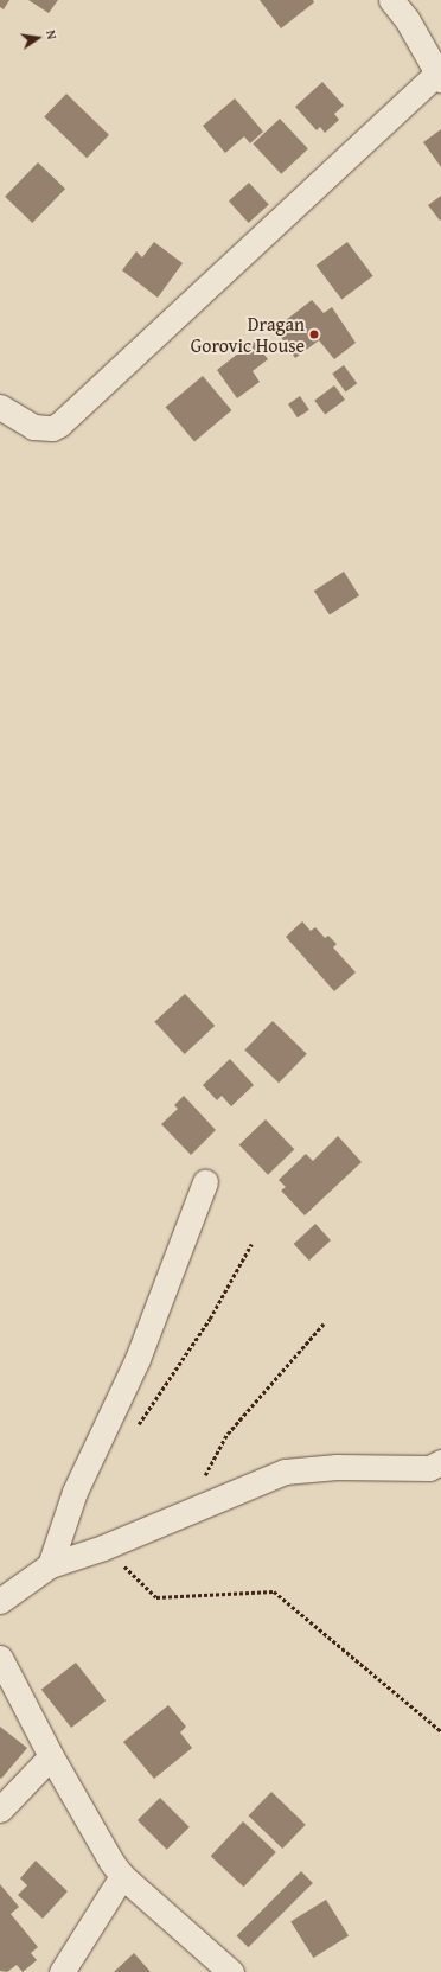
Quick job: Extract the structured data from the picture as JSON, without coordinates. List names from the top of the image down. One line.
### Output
{"places":["Dragan Gorovic House"],"north":"right"}
